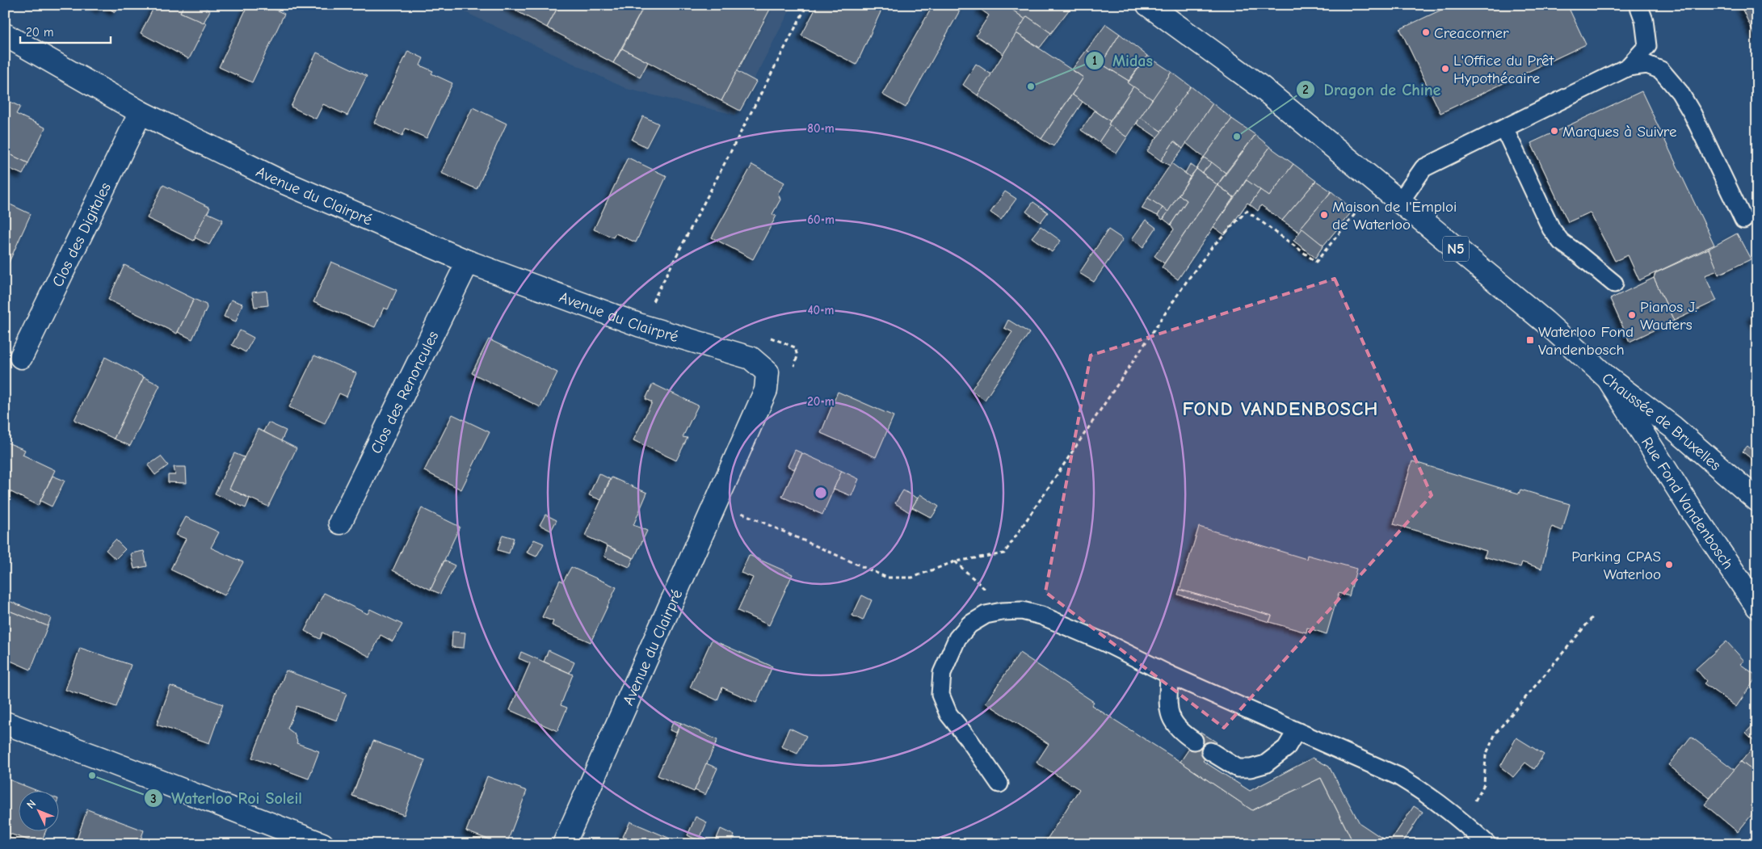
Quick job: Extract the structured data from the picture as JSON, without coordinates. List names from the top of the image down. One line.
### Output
{"streets":{"street":["Avenue du Clairpré","Clos des Digitales","N5","Clos des Renoncules","Chaussée de Bruxelles","Rue Fond Vandenbosch"]},"crossings":[["Avenue du Clairpré","Clos des Digitales"],["Avenue du Clairpré","Clos des Renoncules"],["Chaussée de Bruxelles","Rue Fond Vandenbosch"]],"districts":["FOND VANDENBOSCH"],"places":{"other":["Creacorner","L'Office du Prêt Hypothécaire","Midas","Marques à Suivre","Dragon de Chine","Maison de l'Emploi de Waterloo","Pianos J. Wauters","Parking CPAS Waterloo","Waterloo Roi Soleil"],"transit":["Waterloo Fond Vandenbosch"]},"scale_bar":"20 m","north":"top left","rings":["80 m","60 m","40 m","20 m"]}
